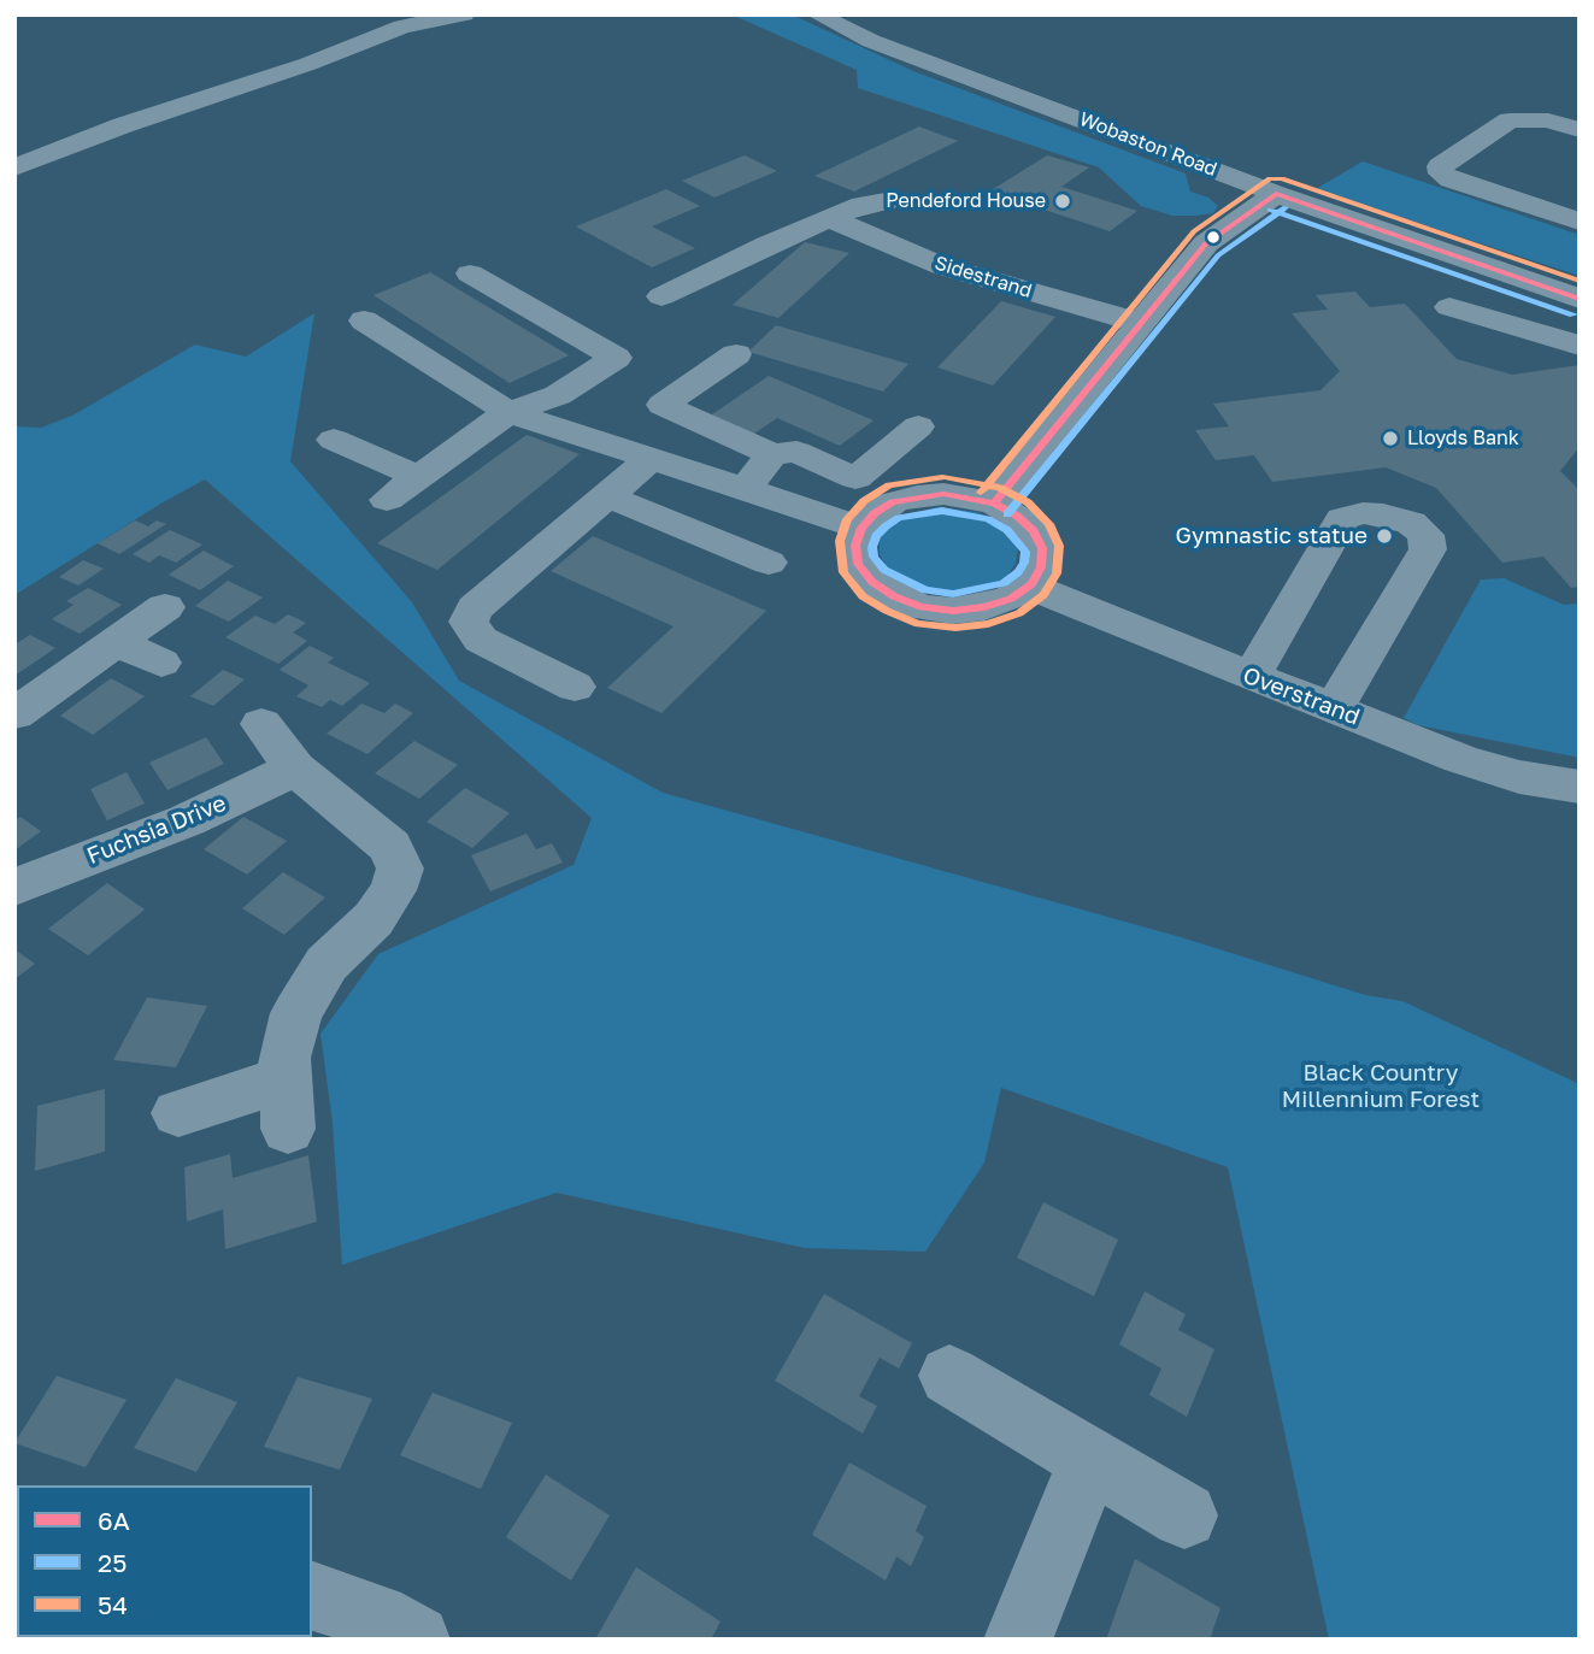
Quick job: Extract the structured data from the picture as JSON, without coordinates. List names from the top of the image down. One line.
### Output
{"streets":{"street":["Wobaston Road","Sidestrand","Overstrand","Fuchsia Drive"]},"parks":["Black Country Millennium Forest"],"places":["Pendeford House","Lloyds Bank","Gymnastic statue"],"lines":["transit line 54","transit line 6A","transit line 25"],"legend":["6A","25","54"]}
